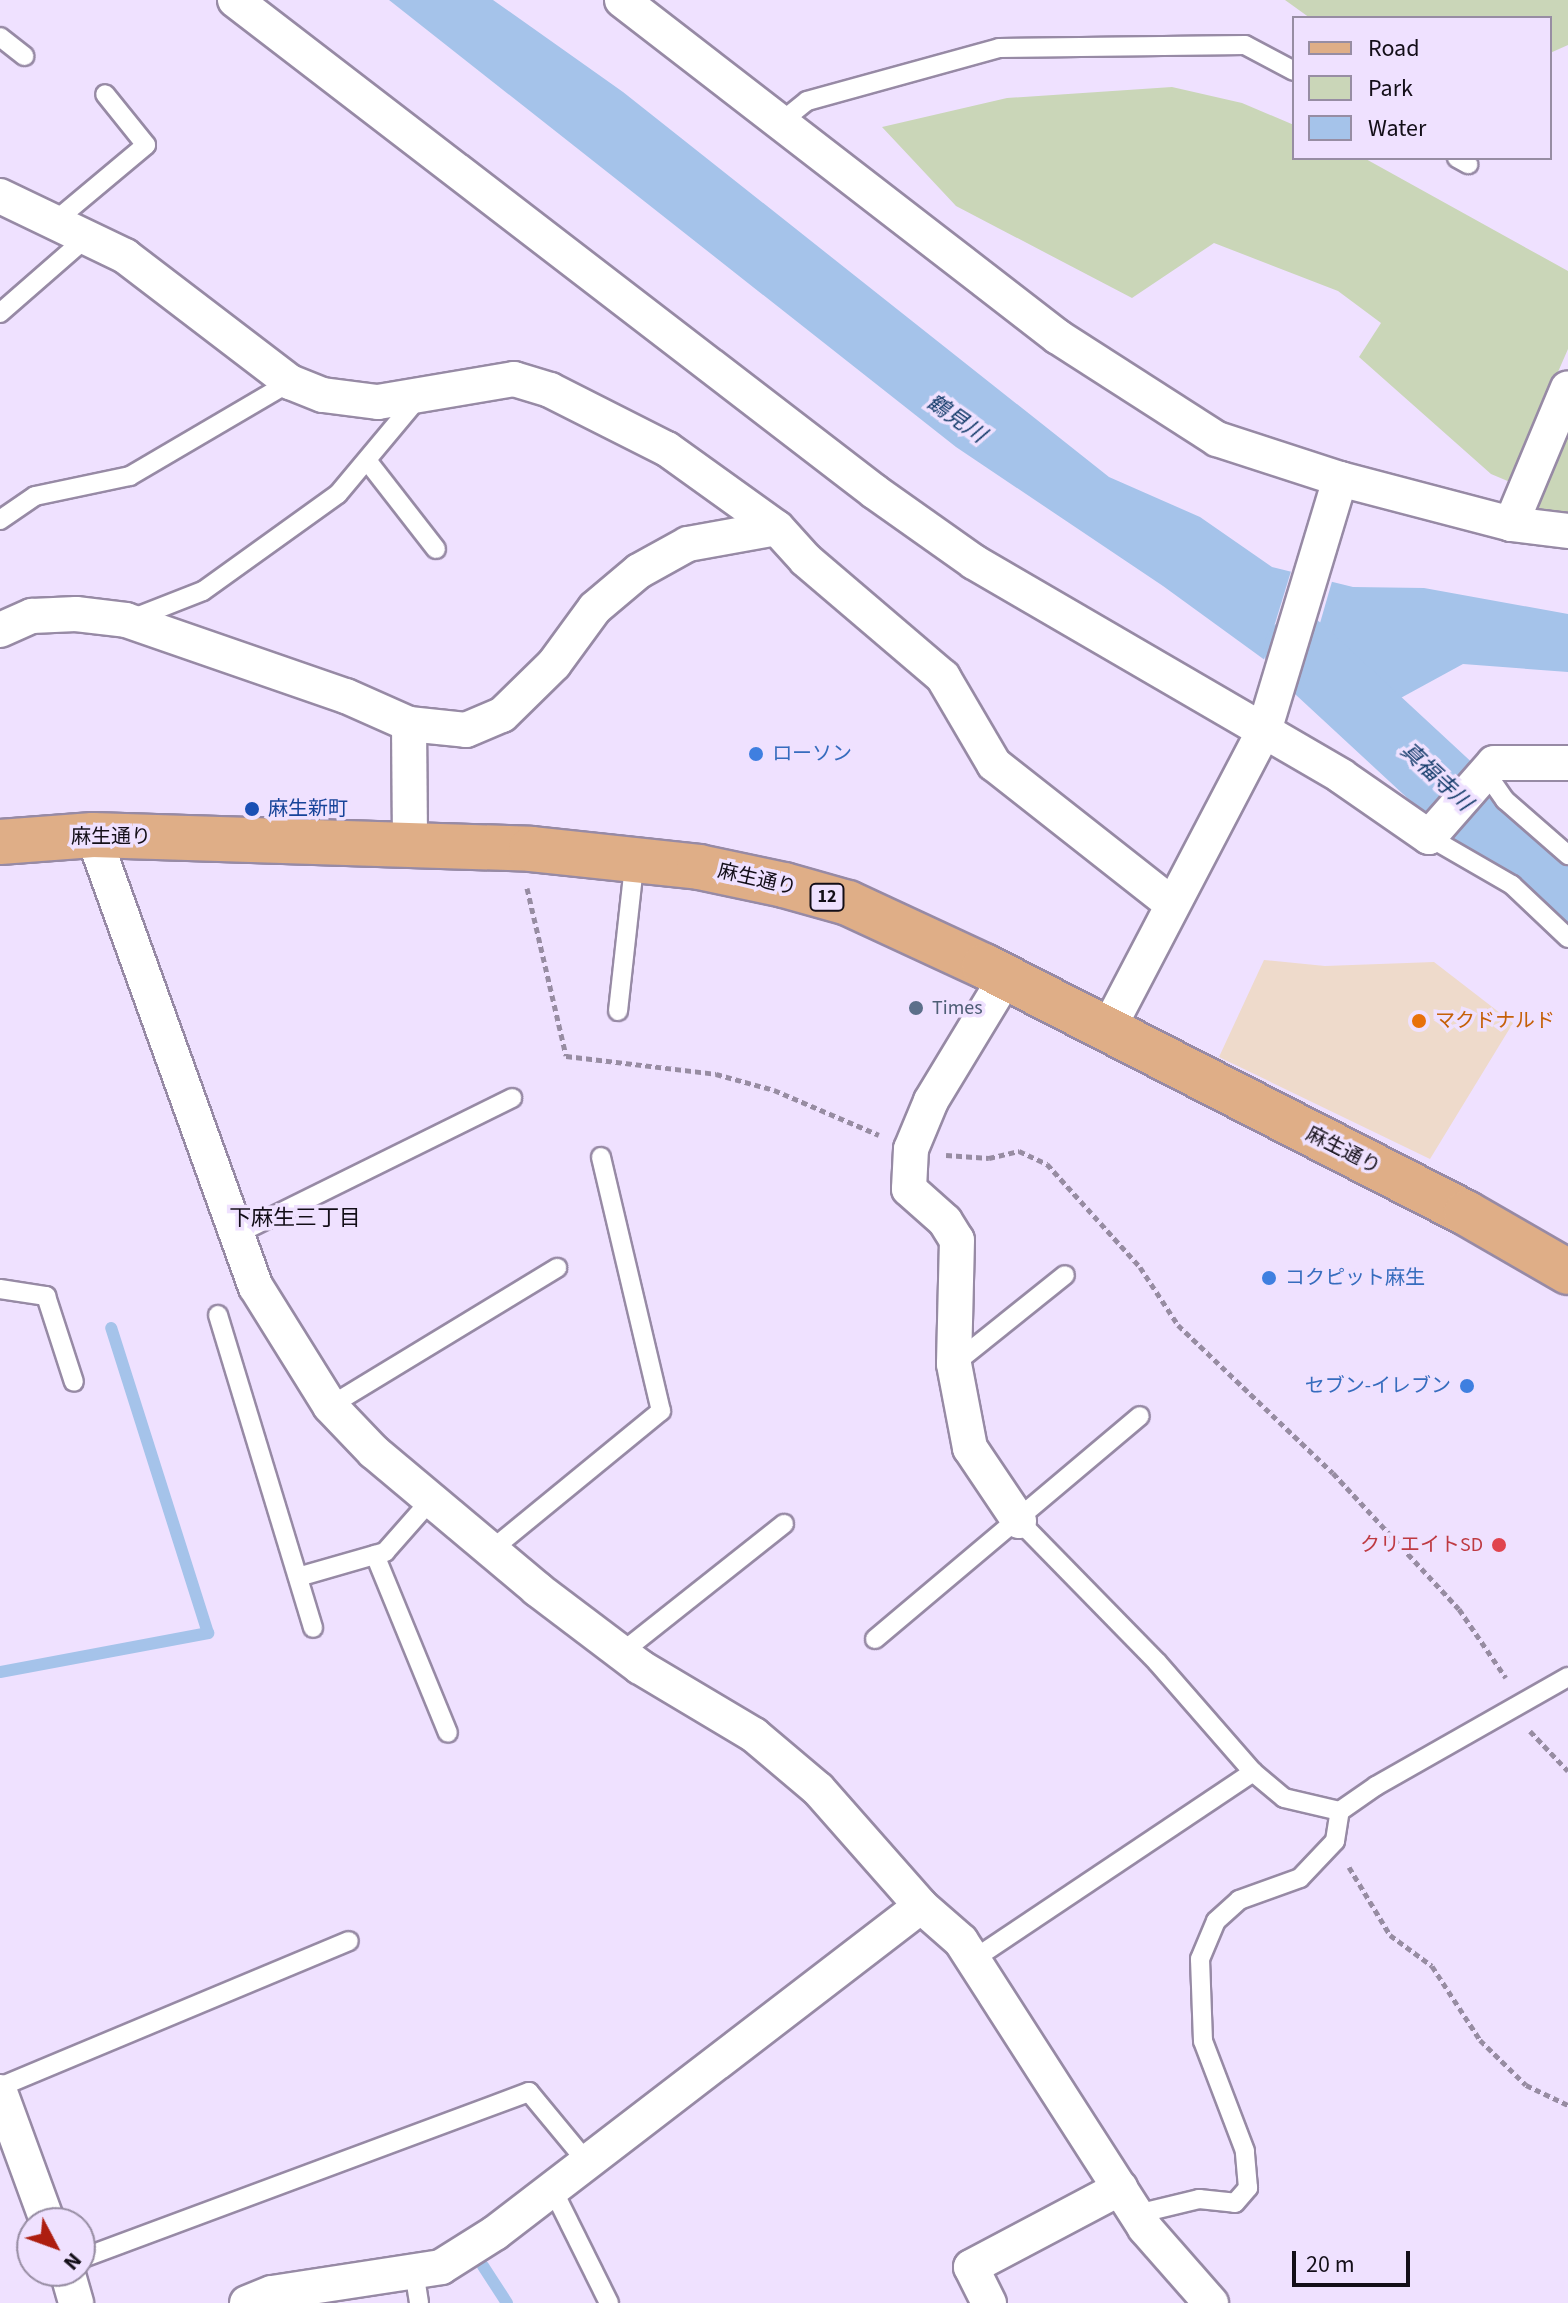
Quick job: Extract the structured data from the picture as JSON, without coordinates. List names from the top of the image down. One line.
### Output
{"streets":{"main road":["麻生通り","12"]},"districts":["下麻生三丁目"],"water":["鶴見川","真福寺川"],"places":["ローソン","麻生新町","Times","マクドナルド","コクピット麻生","セブン-イレブン","クリエイトSD"],"legend":["Road","Park","Water"],"scale_bar":"20 m","north":"bottom right"}
